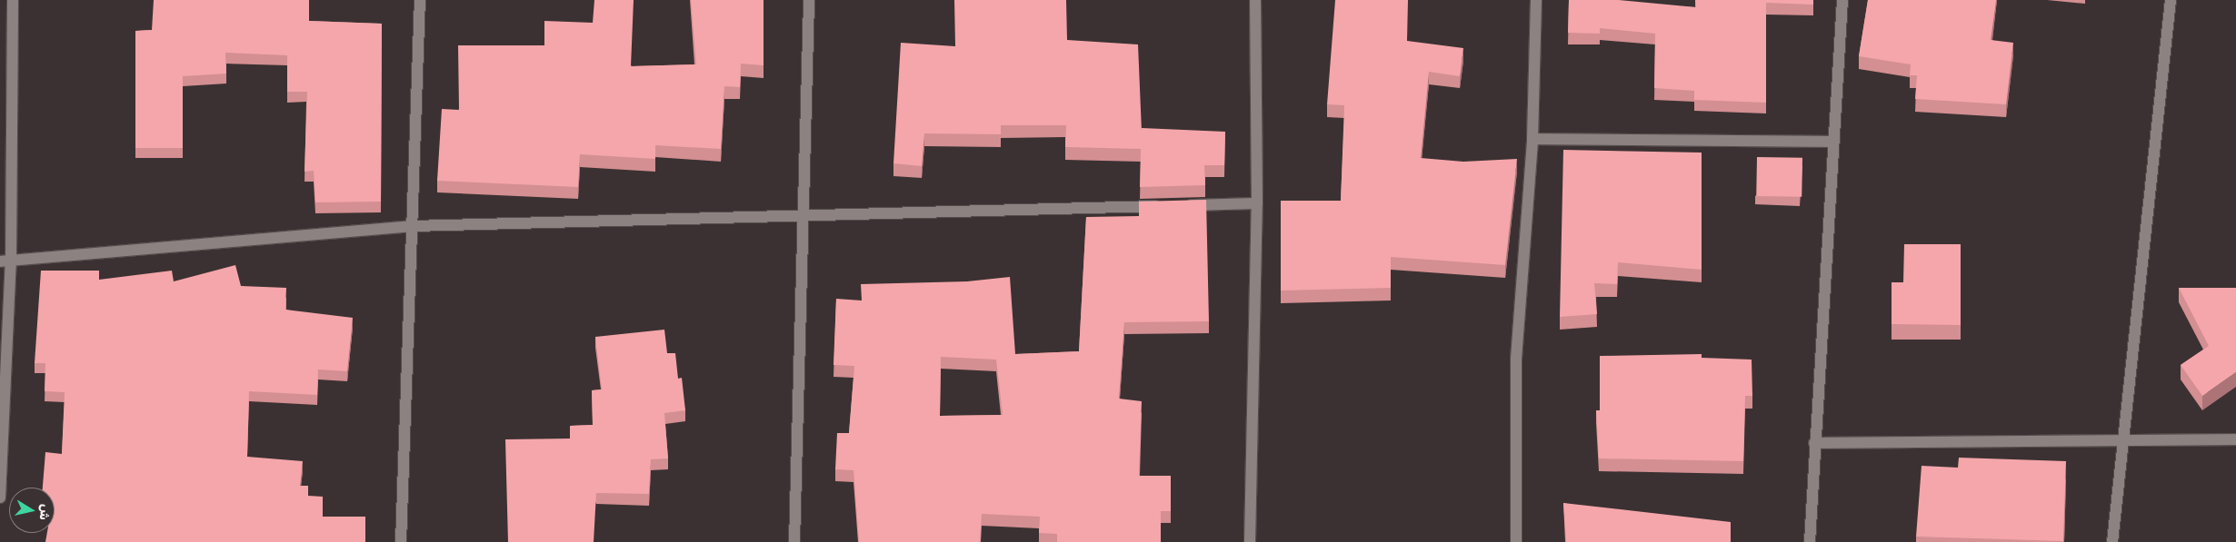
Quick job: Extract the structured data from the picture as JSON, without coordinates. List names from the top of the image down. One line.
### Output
{"north":"right"}
